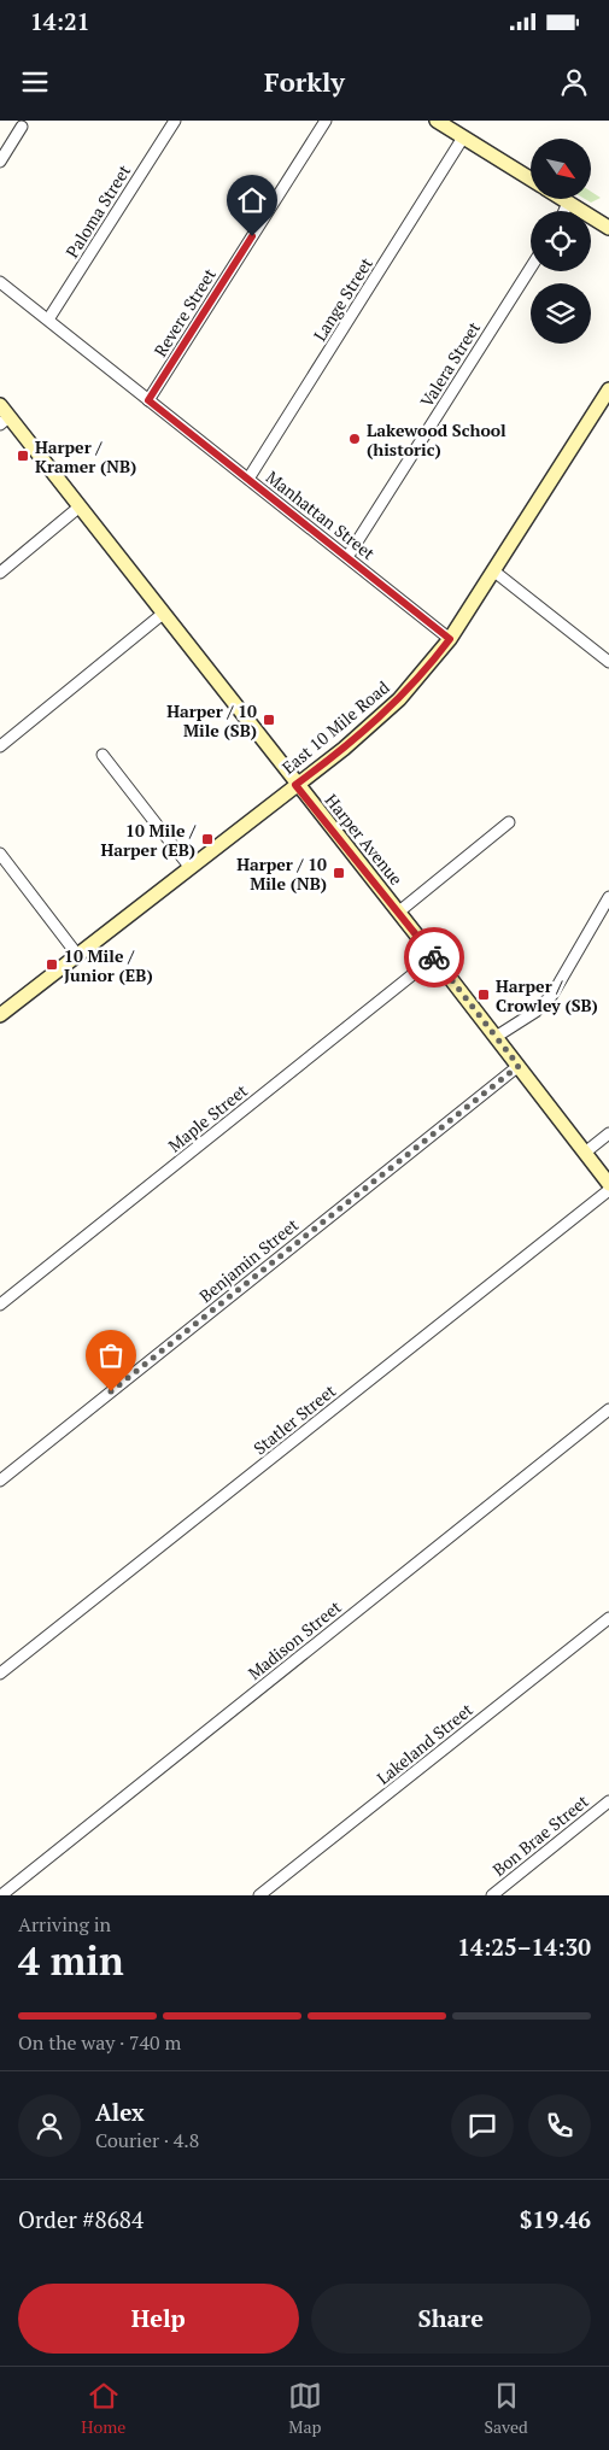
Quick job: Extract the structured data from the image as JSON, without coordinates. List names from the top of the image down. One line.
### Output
{"streets":{"main road":["East 10 Mile Road","Harper Avenue"],"street":["Paloma Street","Lange Street","Revere Street","Valera Street","Manhattan Street","Maple Street","Benjamin Street","Statler Street","Madison Street","Lakeland Street","Bon Brae Street"]},"crossings":[["Paloma Street","Manhattan Street"],["Lange Street","Manhattan Street"],["Revere Street","Manhattan Street"],["Valera Street","Manhattan Street"],["Manhattan Street","East 10 Mile Road"],["East 10 Mile Road","Harper Avenue"],["Harper Avenue","Maple Street"],["Harper Avenue","Benjamin Street"]],"places":{"other":["Lakewood School (historic)"],"transit":["Harper / Kramer (NB)","Harper / 10 Mile (SB)","10 Mile / Harper (EB)","Harper / 10 Mile (NB)","10 Mile / Junior (EB)","Harper / Crowley (SB)"]},"north":"bottom right","page":{"status":"14:21","header":"Forkly","heading":["4 min","Arriving in","14:25–14:30"],"panel":["Alex","Courier · 4.8","Order #8684","$19.46"],"bar":"On the way · 740 m","buttons":["Help","Share"],"tabs":["Home","Map","Saved"]}}
